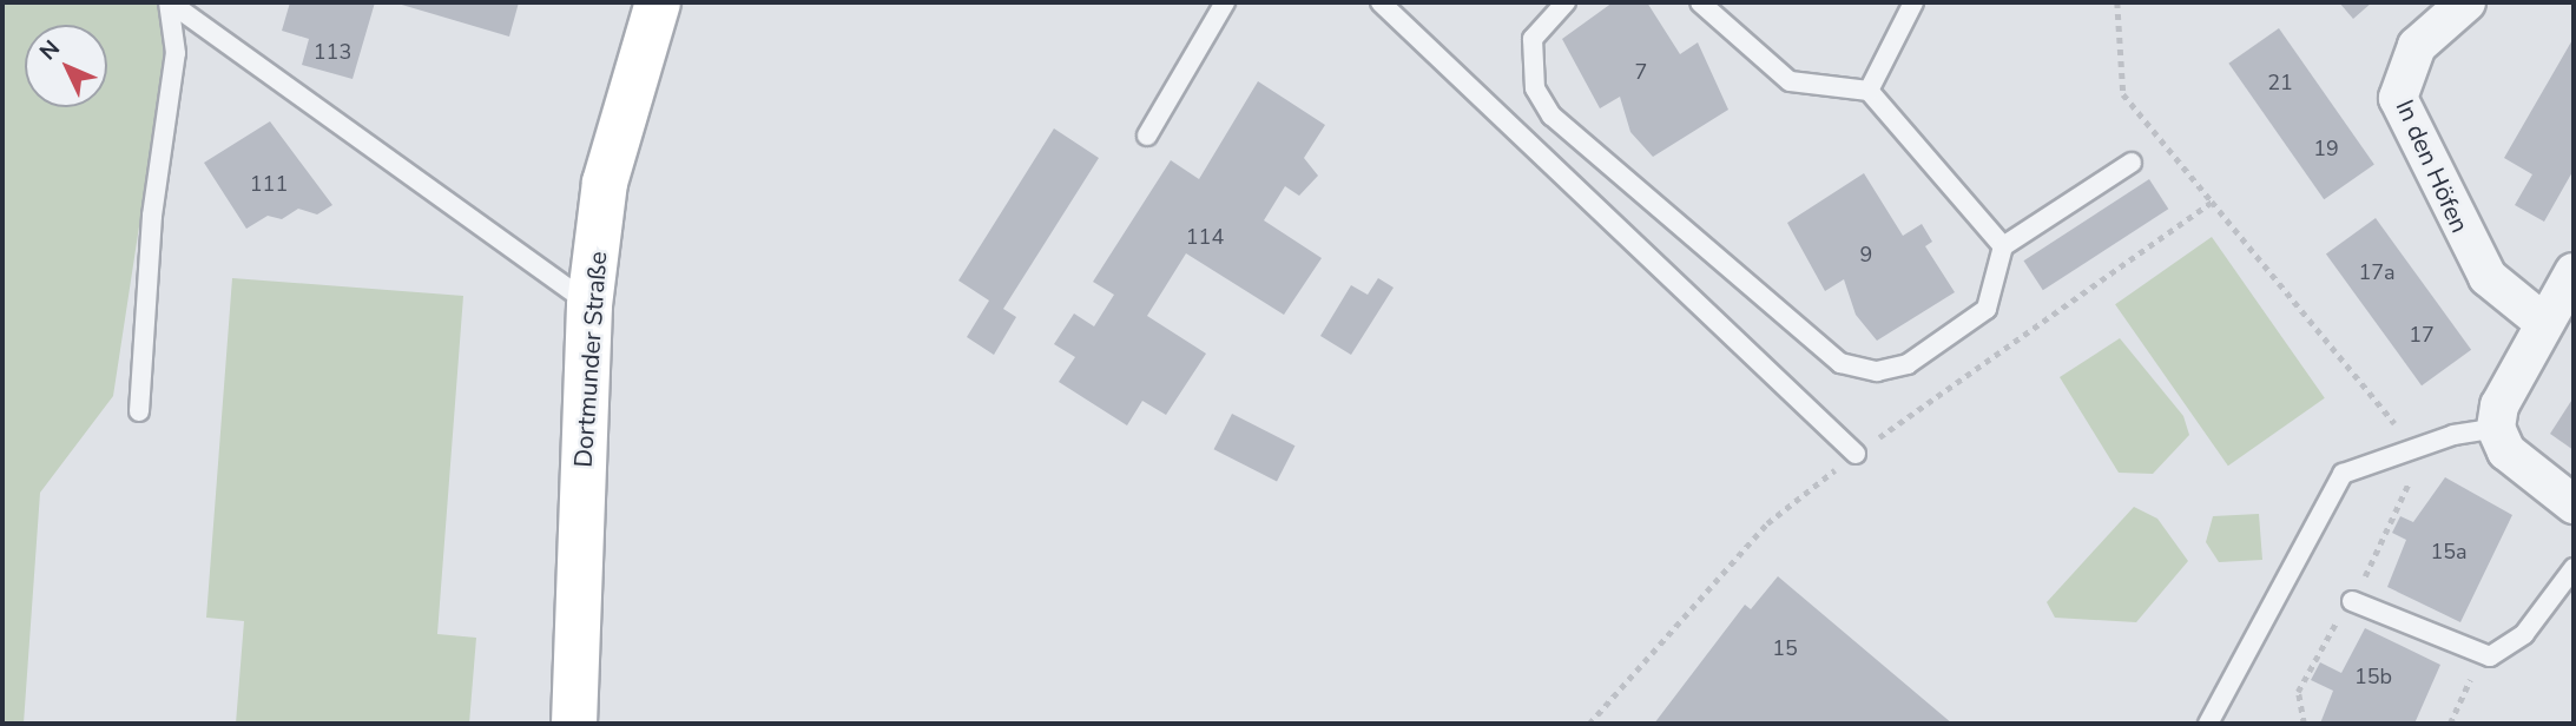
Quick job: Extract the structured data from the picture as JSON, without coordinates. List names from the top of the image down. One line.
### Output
{"streets":{"main road":["Dortmunder Straße"],"street":["In den Höfen"]},"house_numbers":["113","7","21","19","111","114","9","17a","17","15a","15","15b"],"north":"top left"}
